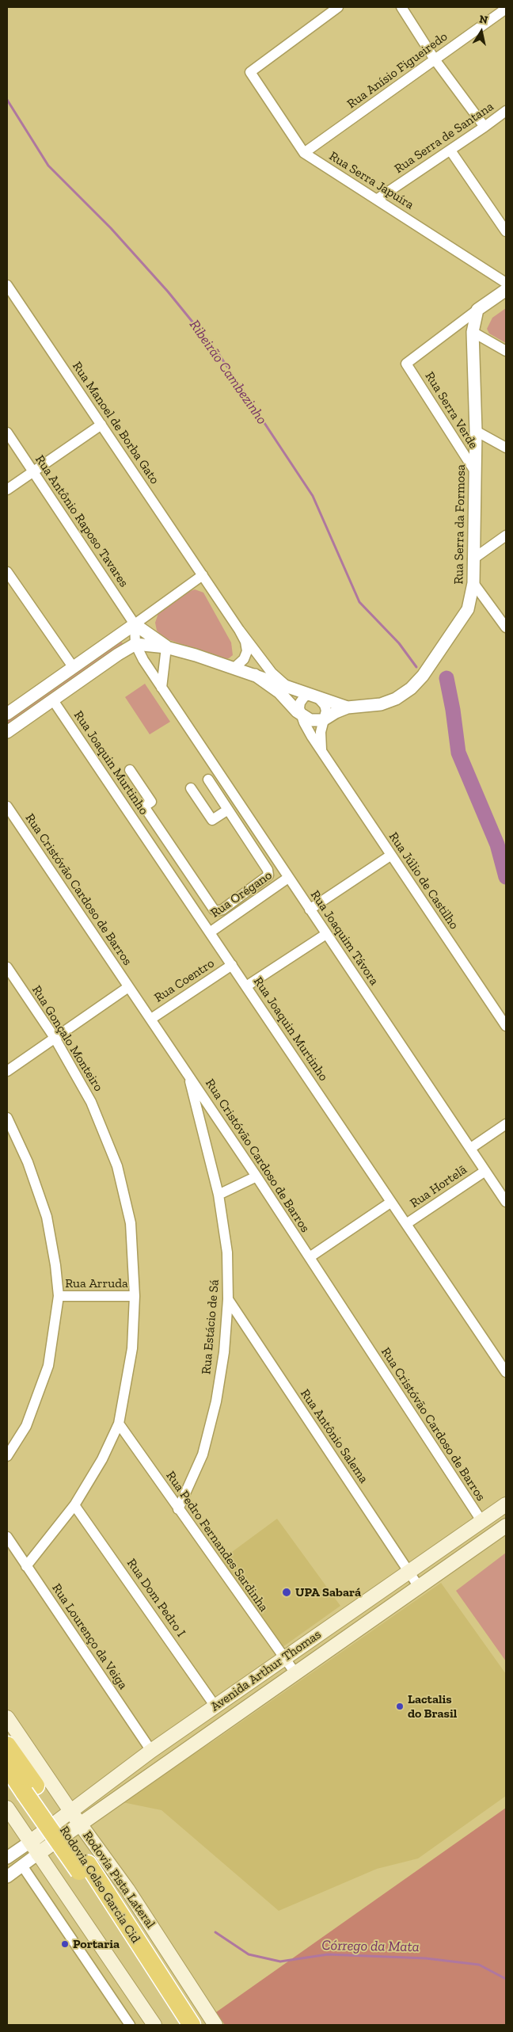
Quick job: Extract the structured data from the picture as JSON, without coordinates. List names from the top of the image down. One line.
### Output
{"streets":{"highway":["Rodovia Celso Garcia Cid"],"main road":["Avenida Arthur Thomas","Rodovia Pista Lateral"],"street":["Rua Anísio Figueiredo","Rua Serra de Santana","Rua Serra Japuíra","Rua Serra Verde","Rua Manoel de Borba Gato","Rua Antônio Raposo Tavares","Rua Serra da Formosa","Rua Joaquin Murtinho","Rua Júlio de Castilho","Rua Cristóvão Cardoso de Barros","Rua Orégano","Rua Joaquim Távora","Rua Coentro","Rua Gonçalo Monteiro","Rua Hortelã","Rua Arruda","Rua Estácio de Sá","Rua Antônio Salema","Rua Pedro Fernandes Sardinha","Rua Dom Pedro I","Rua Lourenço da Veiga"]},"crossings":[["Rua Anísio Figueiredo","Rua Serra Japuíra"],["Rua Serra de Santana","Rua Serra Japuíra"],["Rua Serra Verde","Rua Serra da Formosa"],["Rua Antônio Raposo Tavares","Rua Serra da Formosa"],["Rua Antônio Raposo Tavares","Rua Joaquim Távora"],["Rua Serra da Formosa","Rua Júlio de Castilho"],["Rua Serra da Formosa","Rua Joaquim Távora"],["Rua Joaquin Murtinho","Rua Orégano"],["Rua Joaquin Murtinho","Rua Coentro"],["Rua Joaquin Murtinho","Rua Hortelã"],["Rua Cristóvão Cardoso de Barros","Rua Coentro"],["Rua Cristóvão Cardoso de Barros","Rua Estácio de Sá"],["Rua Cristóvão Cardoso de Barros","Avenida Arthur Thomas"],["Rua Orégano","Rua Joaquim Távora"],["Rua Joaquim Távora","Rua Hortelã"],["Rua Gonçalo Monteiro","Rua Arruda"],["Rua Gonçalo Monteiro","Rua Pedro Fernandes Sardinha"],["Rua Gonçalo Monteiro","Rua Dom Pedro I"],["Rua Gonçalo Monteiro","Rua Lourenço da Veiga"],["Rua Estácio de Sá","Rua Antônio Salema"],["Rua Estácio de Sá","Rua Pedro Fernandes Sardinha"],["Rua Antônio Salema","Avenida Arthur Thomas"],["Rua Pedro Fernandes Sardinha","Avenida Arthur Thomas"],["Rua Dom Pedro I","Avenida Arthur Thomas"],["Rua Lourenço da Veiga","Avenida Arthur Thomas"],["Avenida Arthur Thomas","Rodovia Pista Lateral"]],"water":["Ribeirão Cambezinho","Córrego da Mata"],"places":["UPA Sabará","Lactalis do Brasil","Portaria"],"north":"top"}
